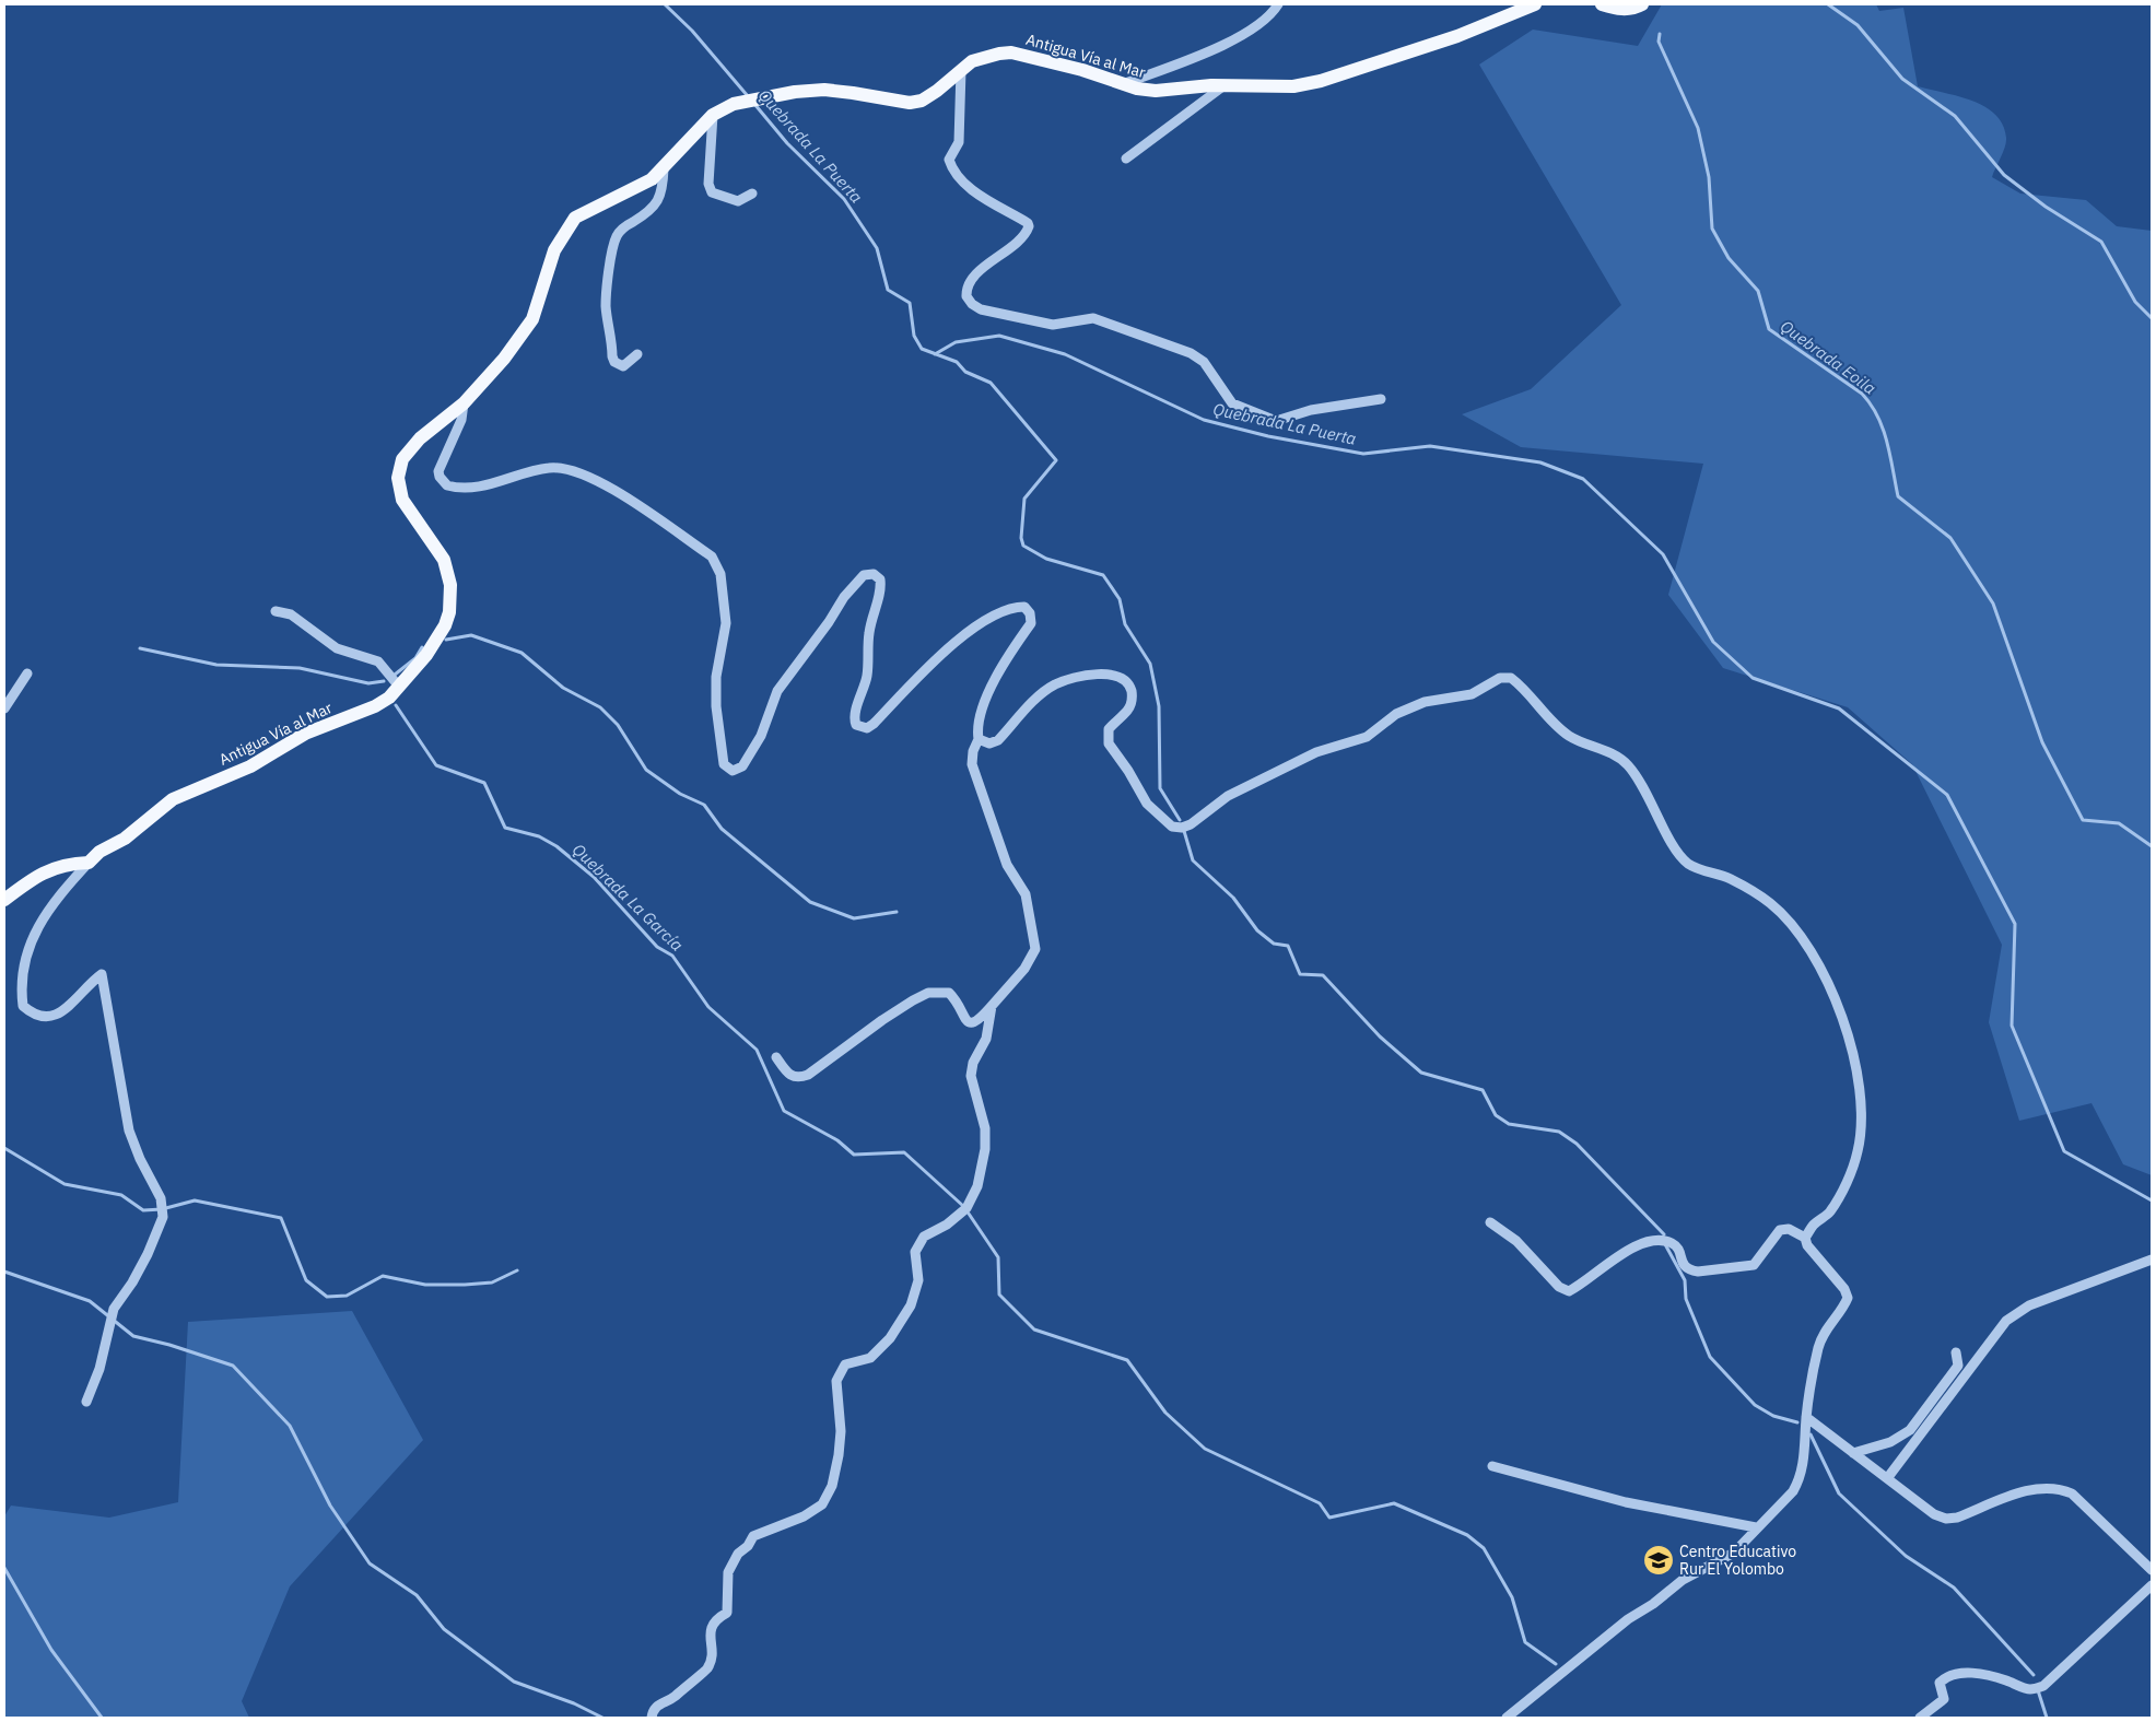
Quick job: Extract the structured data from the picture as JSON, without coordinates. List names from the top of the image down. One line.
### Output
{"streets":{"main road":["Antigua Vía al Mar"]},"water":["Quebrada La Puerta","Quebrada Eoila","Quebrada La García"],"places":{"school or university":["Centro Educativo Rur El Yolombo"]}}
